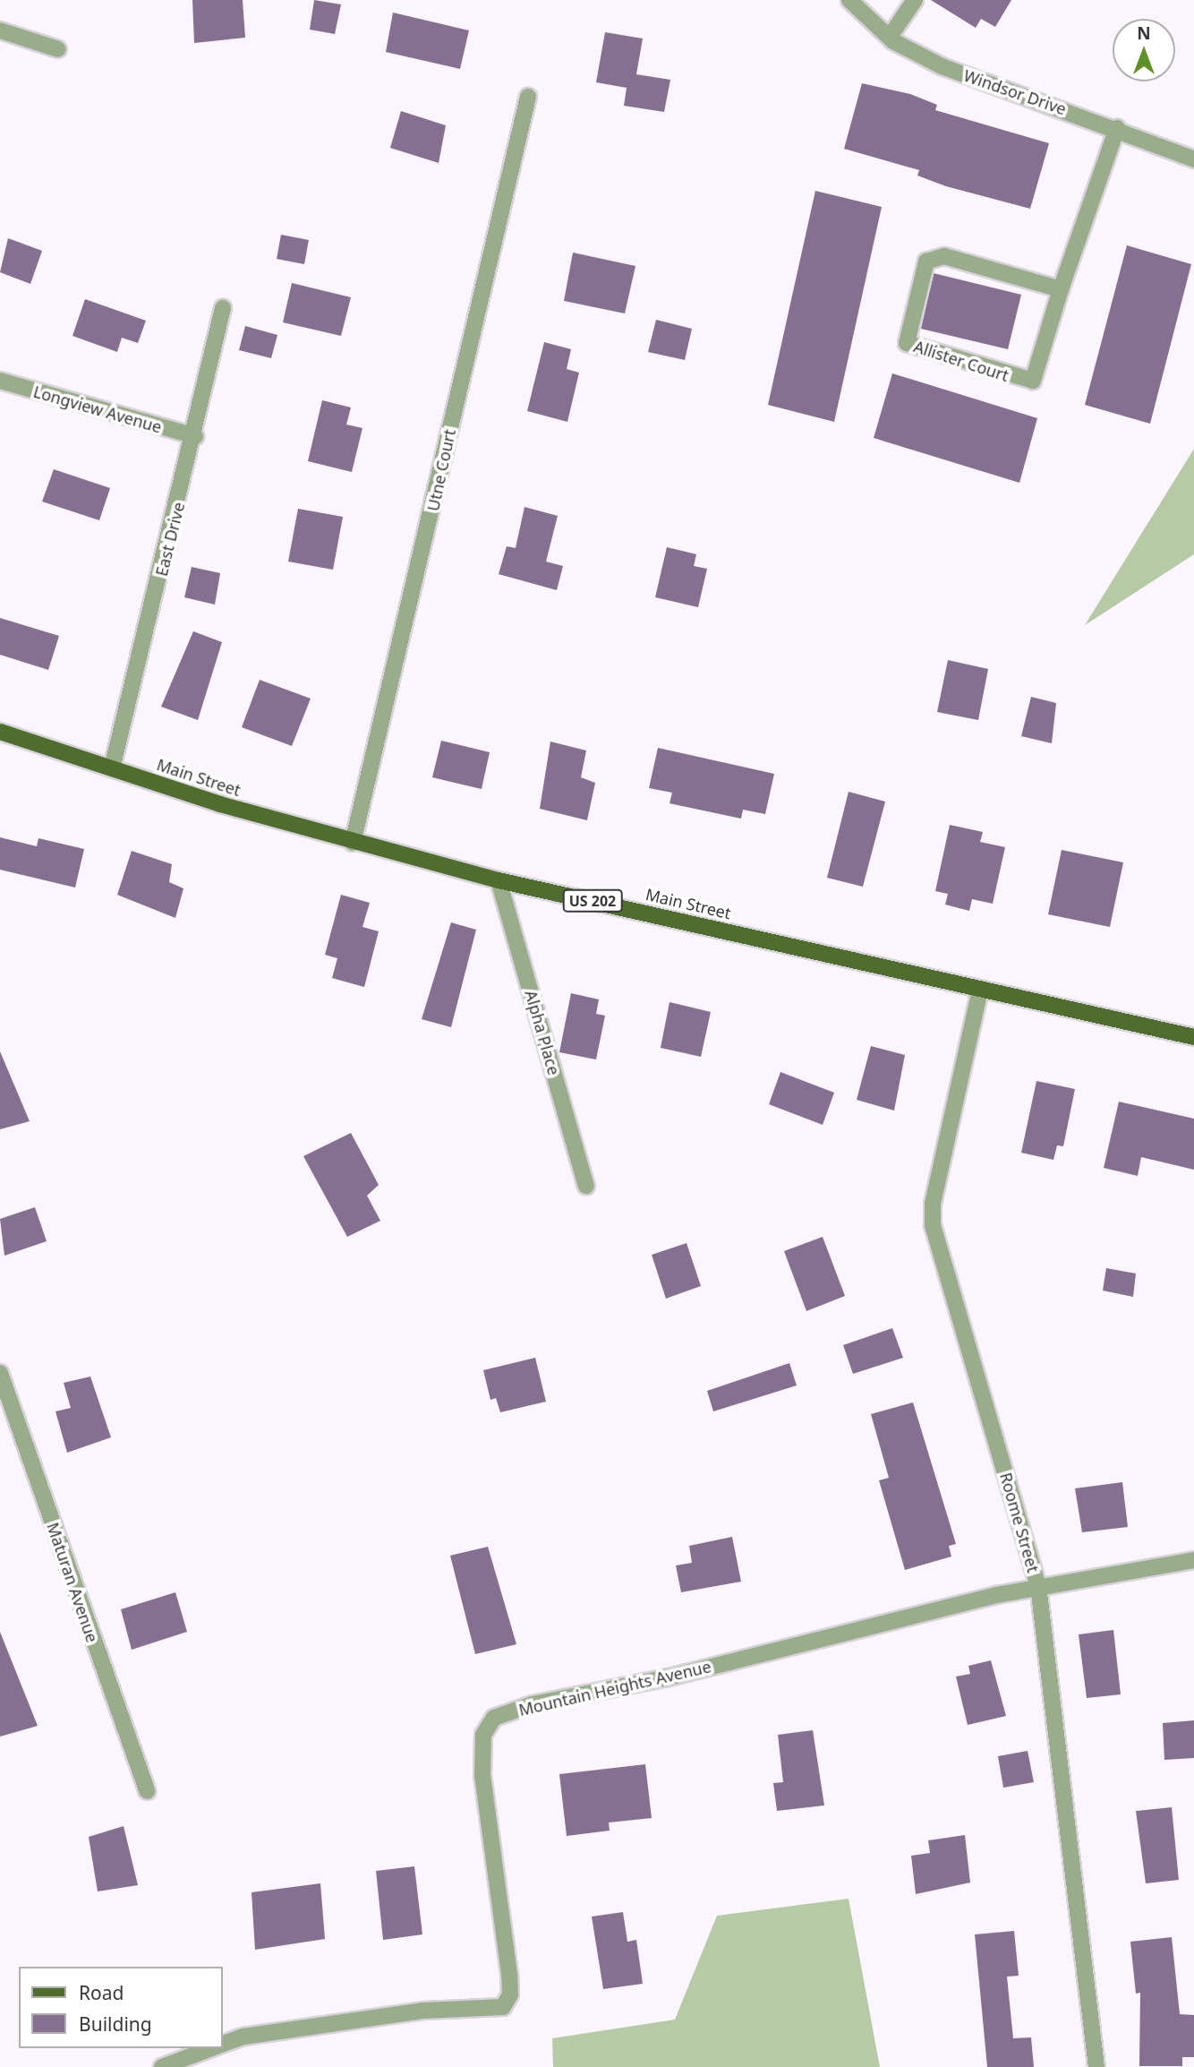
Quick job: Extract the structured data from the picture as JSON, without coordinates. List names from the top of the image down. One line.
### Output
{"streets":{"main road":["Main Street","US 202"],"street":["Windsor Drive","Allister Court","Longview Avenue","Utne Court","East Drive","Alpha Place","Roome Street","Maturan Avenue","Mountain Heights Avenue"]},"crossings":[["Windsor Drive","Allister Court"],["Longview Avenue","East Drive"],["Utne Court","Main Street"],["East Drive","Main Street"],["Main Street","Alpha Place"],["Main Street","Roome Street"],["Roome Street","Mountain Heights Avenue"]],"legend":["Road","Building"],"north":"top"}
